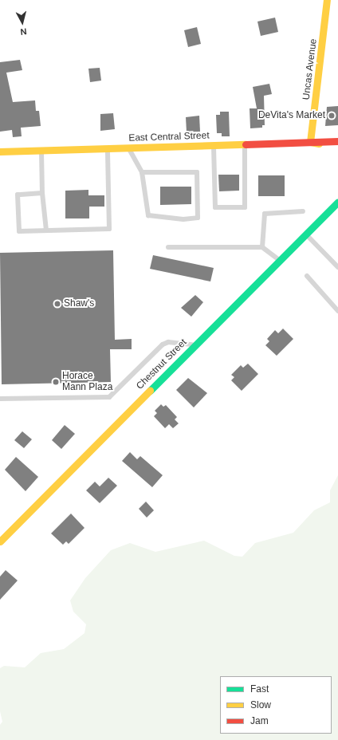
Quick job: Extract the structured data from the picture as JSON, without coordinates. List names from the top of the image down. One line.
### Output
{"streets":{"main road":["Uncas Avenue","East Central Street","Chestnut Street"]},"crossings":[["Uncas Avenue","East Central Street"]],"places":["DeVita's Market","Shaw's","Horace Mann Plaza"],"legend":["Fast","Slow","Jam"],"north":"bottom"}
